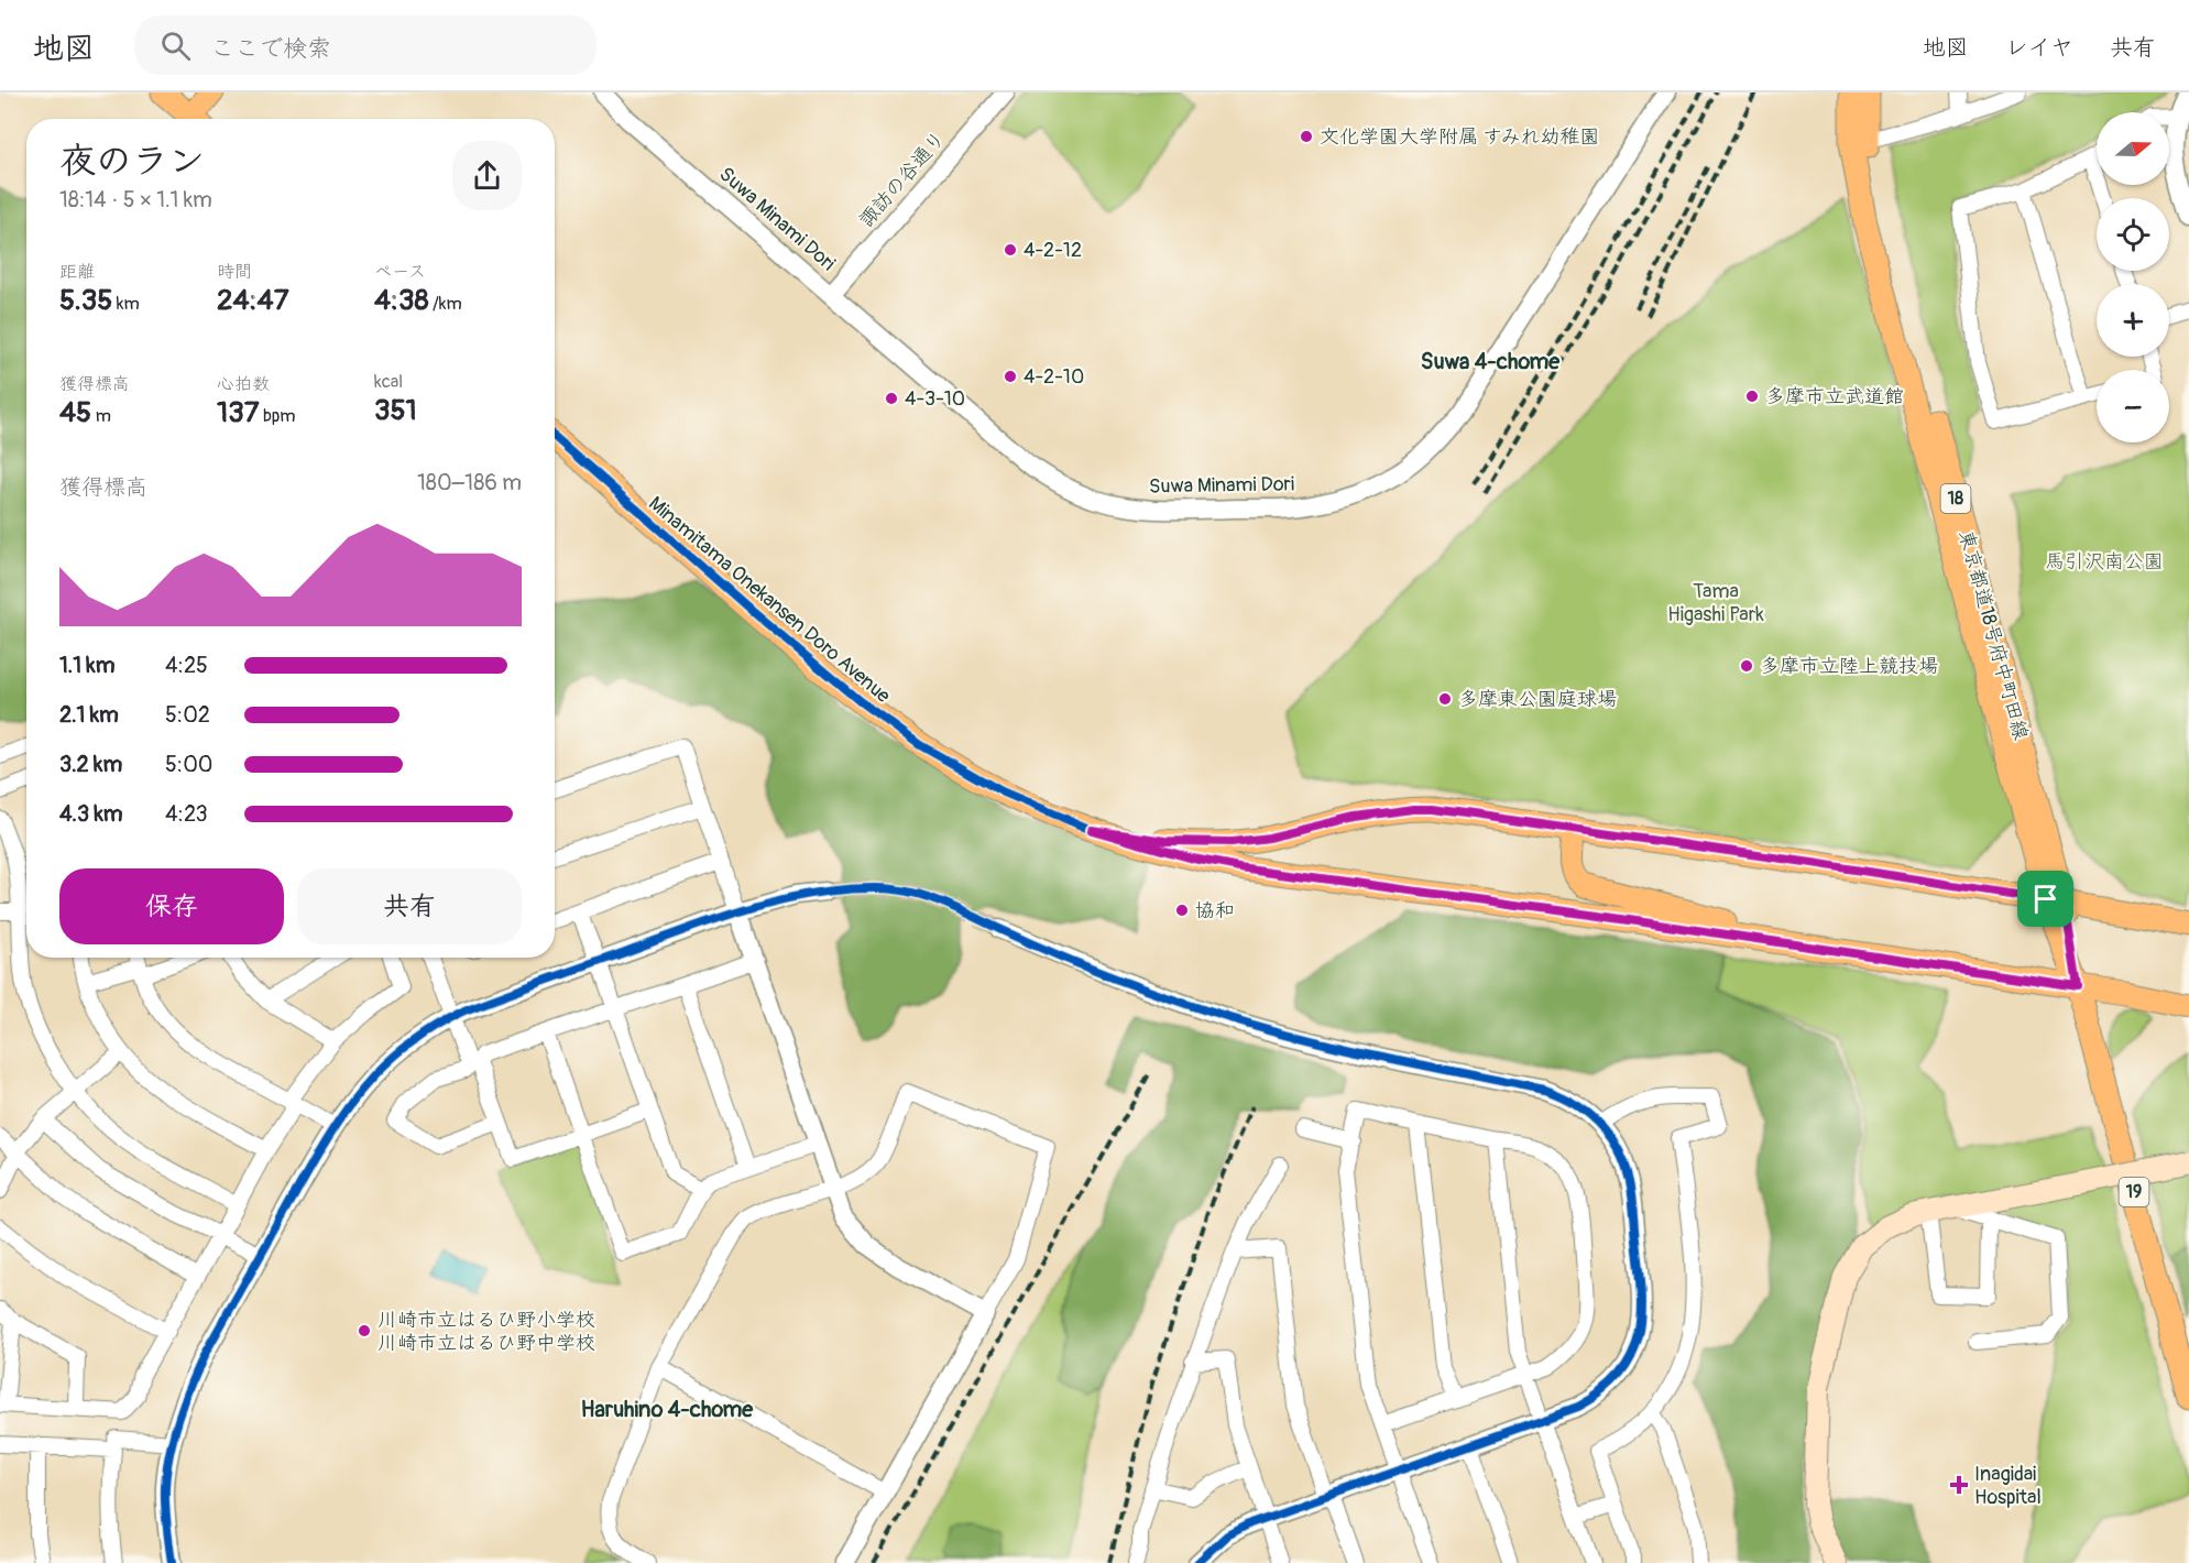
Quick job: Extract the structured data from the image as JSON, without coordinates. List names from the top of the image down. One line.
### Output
{"streets":{"main road":["18","Minamitama Onekansen Doro Avenue","東京都道18号府中町田線","19"],"street":["諏訪の谷通り","Suwa Minami Dori"]},"crossings":[["諏訪の谷通り","Suwa Minami Dori"],["Minamitama Onekansen Doro Avenue","東京都道18号府中町田線"],["Minamitama Onekansen Doro Avenue","19"],["東京都道18号府中町田線","19"]],"districts":["Suwa 4-chome","Haruhino 4-chome"],"parks":["馬引沢南公園","Tama Higashi Park"],"places":{"other":["文化学園大学附属 すみれ幼稚園","4-2-12","4-2-10","多摩市立武道館","4-3-10","多摩市立陸上競技場","多摩東公園庭球場","協和","川崎市立はるひ野小学校 川崎市立はるひ野中学校"],"health":["Inagidai Hospital"]},"north":"right","page":{"header":"地図","search":"ここで検索","nav":["地図","レイヤ","共有"],"map_buttons":["+","−"],"heading":["夜のラン","18:14 · 5 × 1.1 km"],"stats":[["距離","5.35 km"],["時間","24:47"],["ペース","4:38 /km"],["獲得標高","45 m"],["心拍数","137 bpm"],["kcal","351"]],"chart":["獲得標高","180–186 m"],"list":[{"name":"1.1 km","note":"4:25"},{"name":"2.1 km","note":"5:02"},{"name":"3.2 km","note":"5:00"},{"name":"4.3 km","note":"4:23"}],"buttons":["保存","共有"]}}
